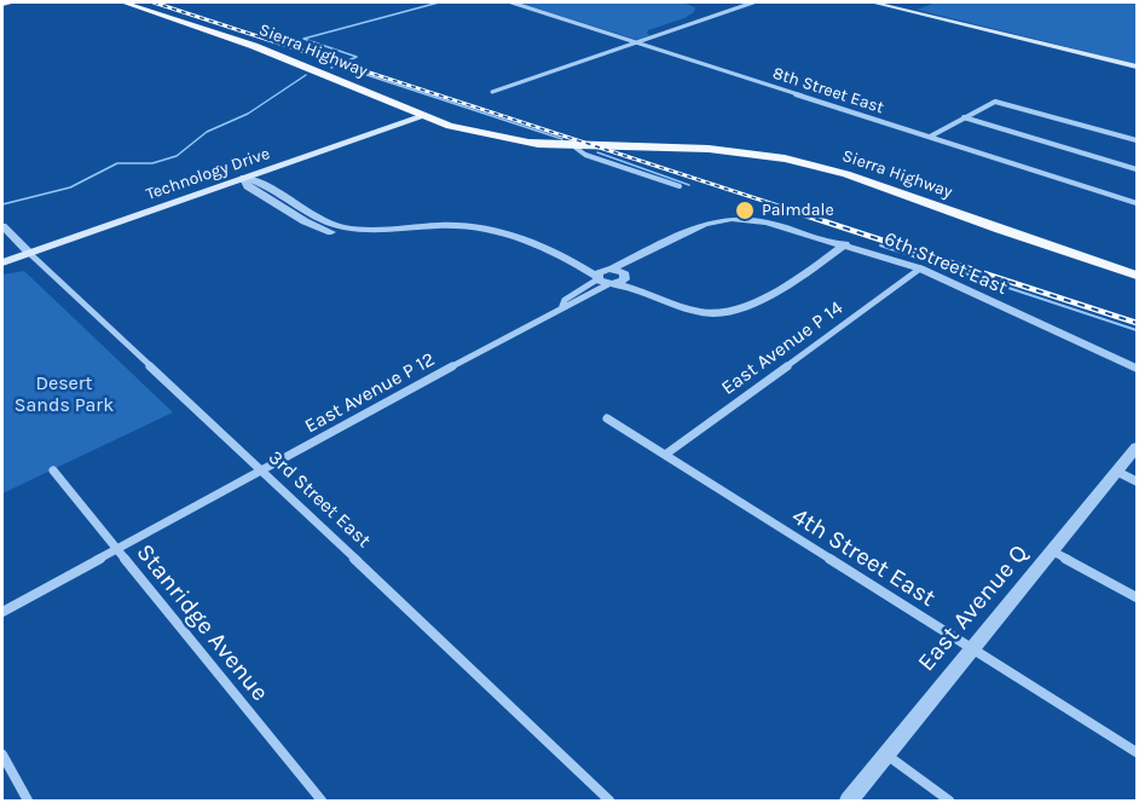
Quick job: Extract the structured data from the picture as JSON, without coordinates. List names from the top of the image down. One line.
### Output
{"streets":{"main road":["Sierra Highway","Technology Drive"],"street":["8th Street East","6th Street East","East Avenue P 14","East Avenue P 12","3rd Street East","4th Street East","East Avenue Q","Stanridge Avenue"]},"crossings":[["Sierra Highway","Technology Drive"],["Technology Drive","3rd Street East"],["6th Street East","East Avenue P 14"],["6th Street East","East Avenue P 12"],["East Avenue P 14","4th Street East"],["East Avenue P 12","3rd Street East"],["East Avenue P 12","Stanridge Avenue"],["4th Street East","East Avenue Q"]],"parks":["Desert Sands Park"],"places":["Palmdale"]}
